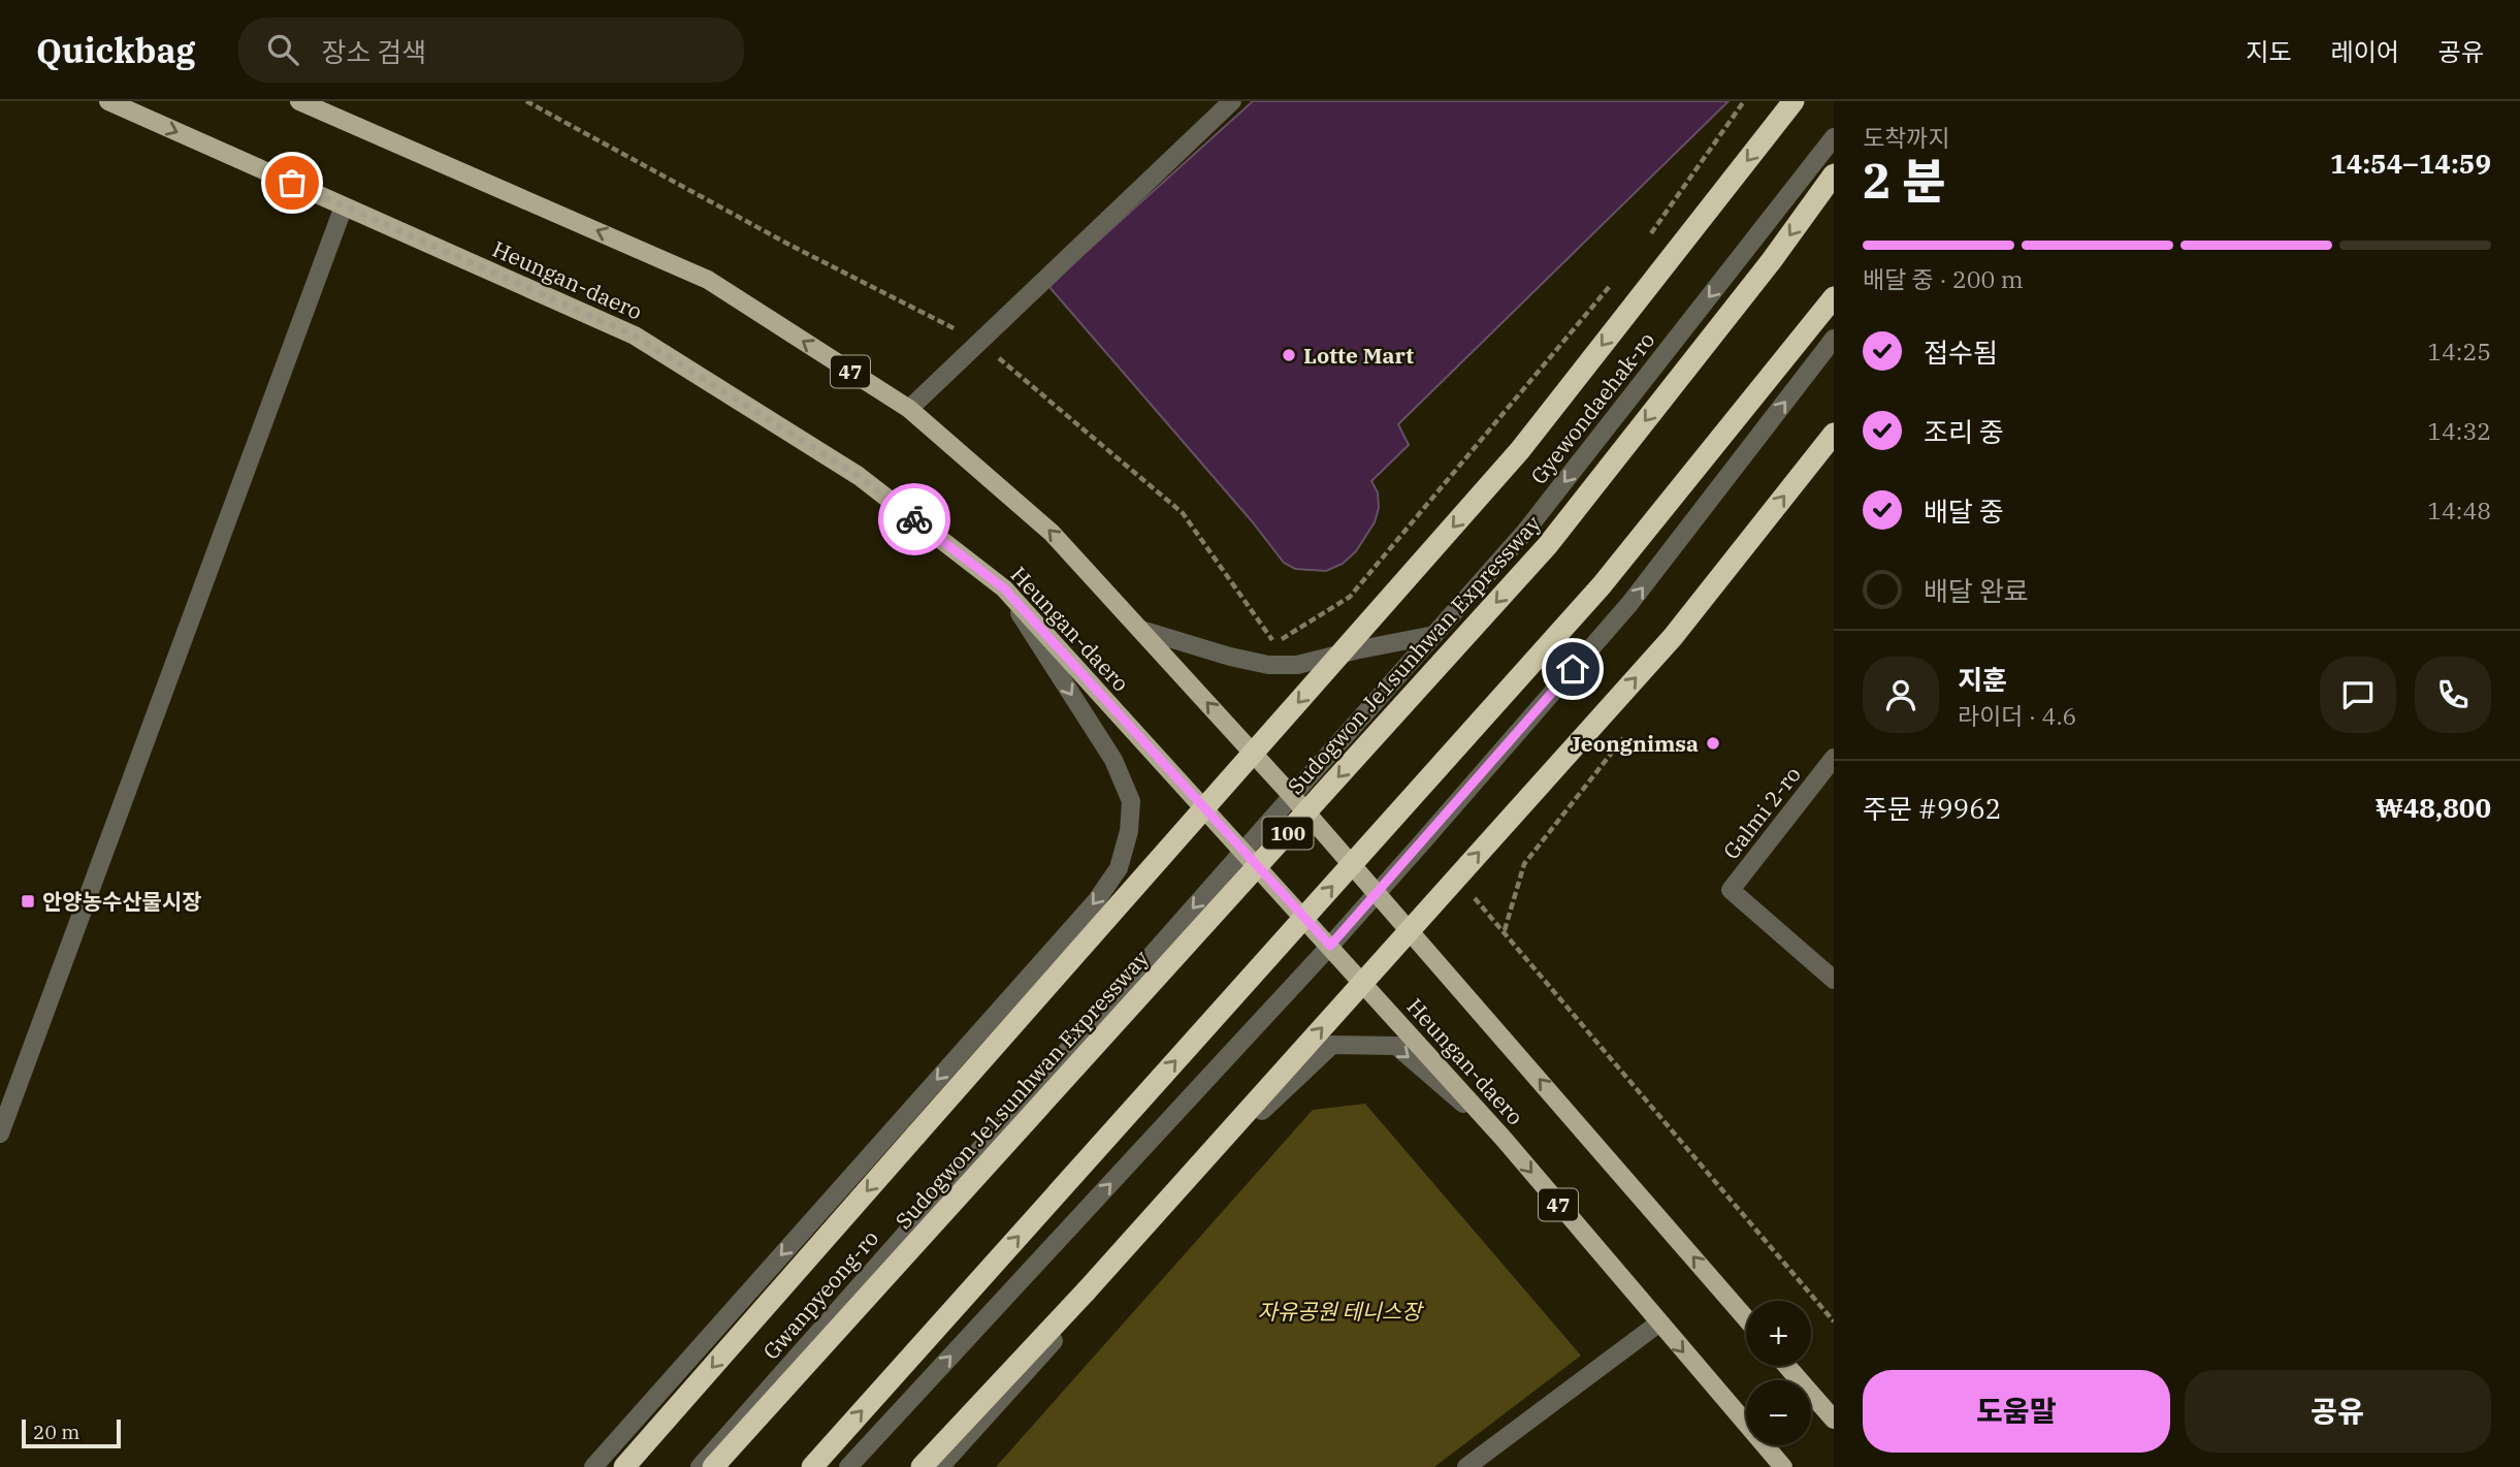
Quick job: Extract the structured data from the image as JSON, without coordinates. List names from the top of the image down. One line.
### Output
{"streets":{"highway":["Sudogwon Je1sunhwan Expressway","100"],"main road":["Heungan-daero","47"],"street":["Gyewondaehak-ro","Galmi 2-ro","Gwanpyeong-ro"]},"crossings":[["Heungan-daero","Gyewondaehak-ro"],["Heungan-daero","Gwanpyeong-ro"],["Gyewondaehak-ro","Gwanpyeong-ro"]],"parks":["자유공원 테니스장"],"places":{"other":["Lotte Mart","Jeongnimsa"],"transit":["안양농수산물시장"]},"scale_bar":"20 m","page":{"header":"Quickbag","search":"장소 검색","nav":["지도","레이어","공유"],"heading":["2 분","도착까지","14:54–14:59"],"panel":["지훈","라이더 · 4.6","주문 #9962","₩48,800"],"bar":"배달 중 · 200 m","list":[["접수됨","14:25"],["조리 중","14:32"],["배달 중","14:48"],"배달 완료"],"map_buttons":["+","−"],"buttons":["도움말","공유"],"scale":"20 m"}}
